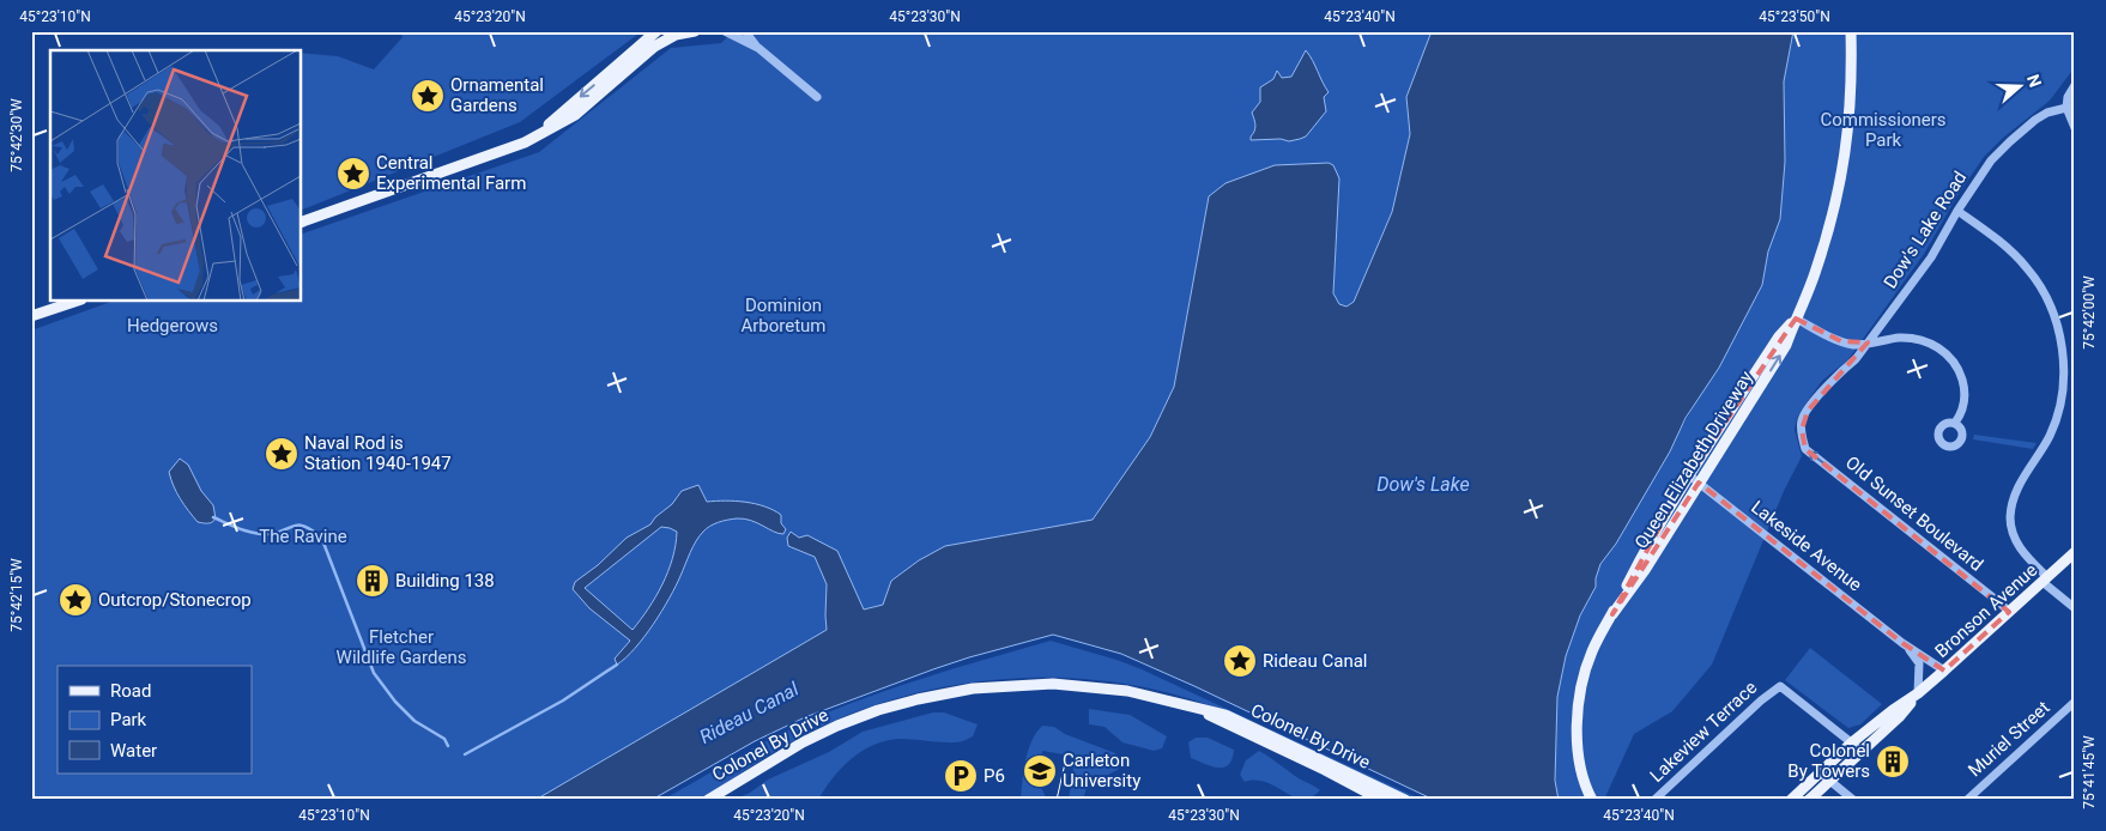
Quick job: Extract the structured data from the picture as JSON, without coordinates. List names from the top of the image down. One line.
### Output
{"streets":{"main road":["Queen Elizabeth Driveway","Bronson Avenue","Colonel By Drive"],"street":["Dow's Lake Road","Old Sunset Boulevard","Lakeside Avenue","Lakeview Terrace","Muriel Street"]},"crossings":[["Dow's Lake Road","Old Sunset Boulevard"],["Queen Elizabeth Driveway","Lakeside Avenue"],["Old Sunset Boulevard","Bronson Avenue"],["Lakeside Avenue","Bronson Avenue"],["Bronson Avenue","Lakeview Terrace"]],"one_way":["Old Sunset Boulevard"],"water":["Dow's Lake","Rideau Canal"],"parks":["Commissioners Park","Dominion Arboretum","Hedgerows","The Ravine","Fletcher Wildlife Gardens"],"places":{"place":["Ornamental Gardens","Central Experimental Farm","Naval Rod is Station 1940-1947","Outcrop/Stonecrop","Rideau Canal"],"building":["Building 138","Colonel By Towers"],"school or university":["Carleton University"],"parking":["P6"]},"legend":["Road","Park","Water"],"north":"right","coordinates":["45°23'10\"N","45°23'20\"N","45°23'30\"N","45°23'40\"N","45°23'50\"N","75°42'30\"W","75°42'00\"W","75°42'15\"W","75°41'45\"W"]}
